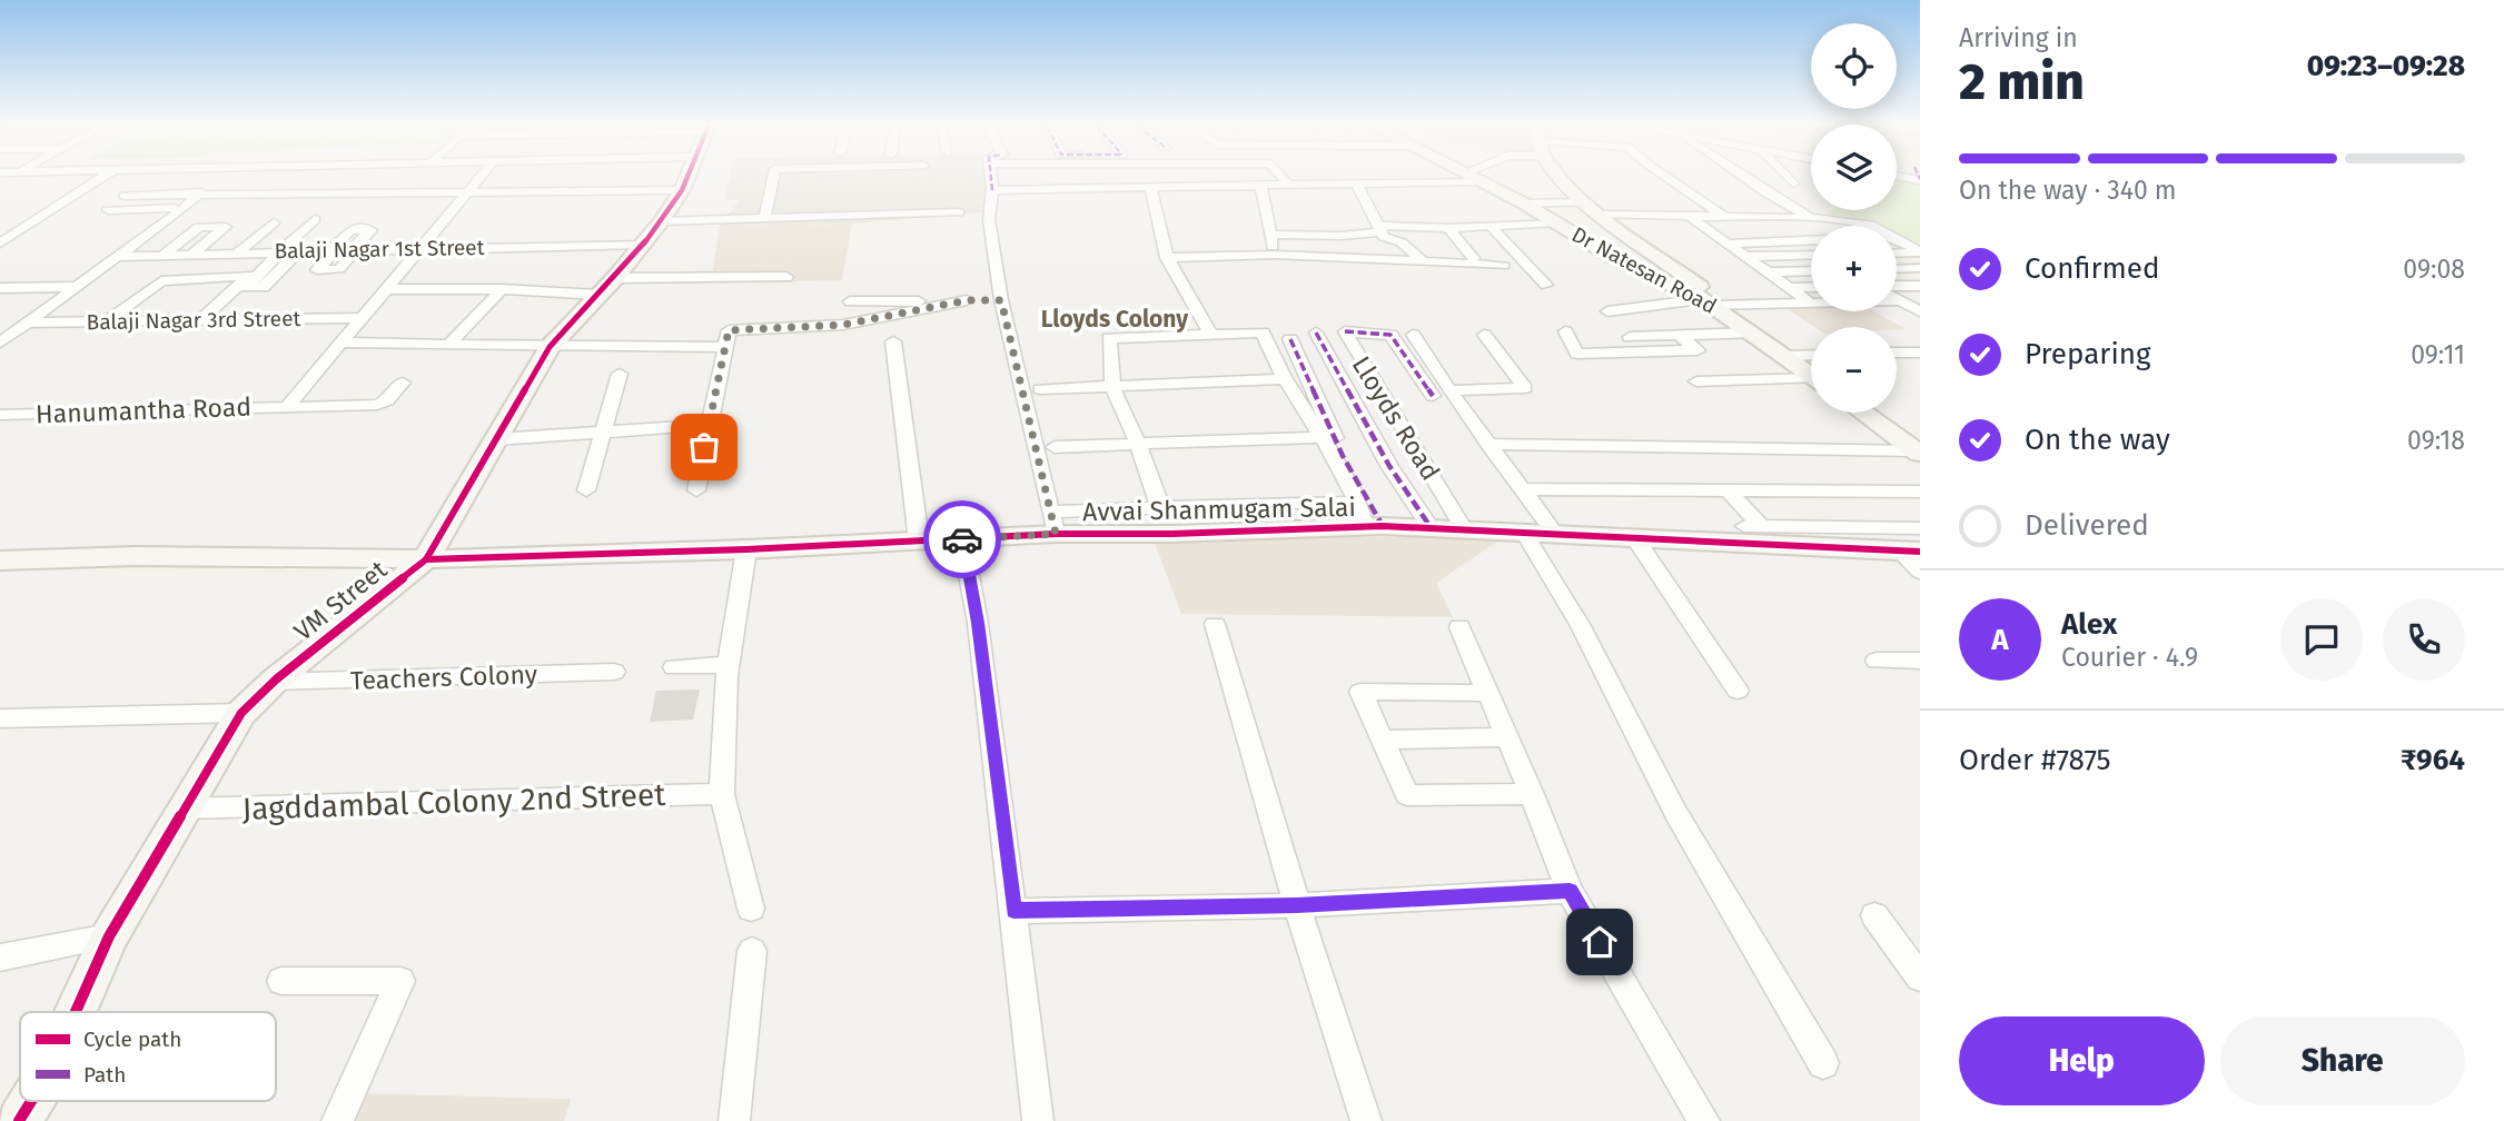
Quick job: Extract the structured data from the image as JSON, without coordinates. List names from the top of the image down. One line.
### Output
{"streets":{"street":["Balaji Nagar 1st Street","Dr Natesan Road","Balaji Nagar 3rd Street","Hanumantha Road","Lloyds Road","Avvai Shanmugam Salai","VM Street","Teachers Colony","Jagddambal Colony 2nd Street"]},"crossings":[["Balaji Nagar 1st Street","VM Street"],["Lloyds Road","Avvai Shanmugam Salai"],["Avvai Shanmugam Salai","VM Street"],["VM Street","Teachers Colony"],["VM Street","Jagddambal Colony 2nd Street"]],"districts":["Lloyds Colony"],"legend":["Cycle path","Path"],"page":{"heading":["2 min","Arriving in","09:23–09:28"],"panel":["Alex","Courier · 4.9","Order #7875","₹964"],"map_buttons":["+","−"],"bar":"On the way · 340 m","list":[["Confirmed","09:08"],["Preparing","09:11"],["On the way","09:18"],"Delivered"],"round":"A","buttons":["Help","Share"]}}
